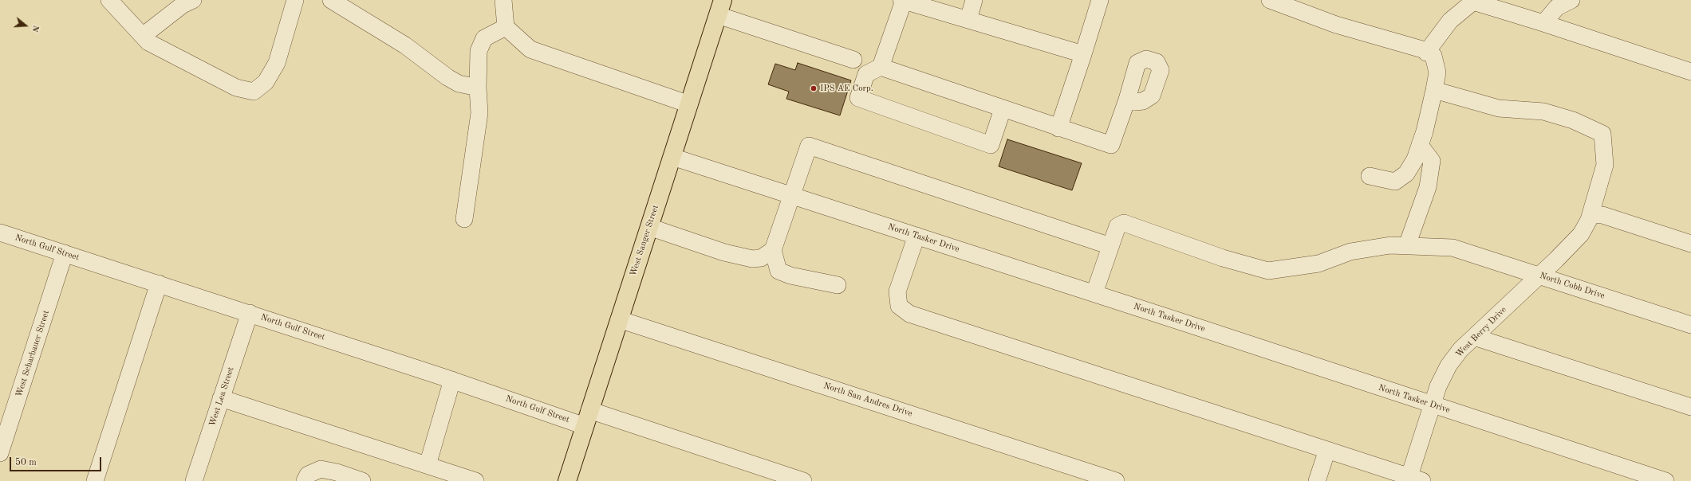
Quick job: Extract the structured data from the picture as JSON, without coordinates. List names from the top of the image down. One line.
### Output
{"streets":{"main road":["West Sanger Street"],"street":["North Tasker Drive","North Gulf Street","North Cobb Drive","West Berry Drive","West Scharbauer Street","West Lea Street","North San Andres Drive"]},"crossings":[["North Tasker Drive","West Sanger Street"],["North Tasker Drive","North Cobb Drive"],["North Tasker Drive","West Berry Drive"],["West Sanger Street","North Gulf Street"],["West Sanger Street","North San Andres Drive"],["North Gulf Street","West Scharbauer Street"],["North Gulf Street","West Lea Street"],["North Cobb Drive","West Berry Drive"]],"places":["IPS AE Corp."],"scale_bar":"50 m","north":"right"}
